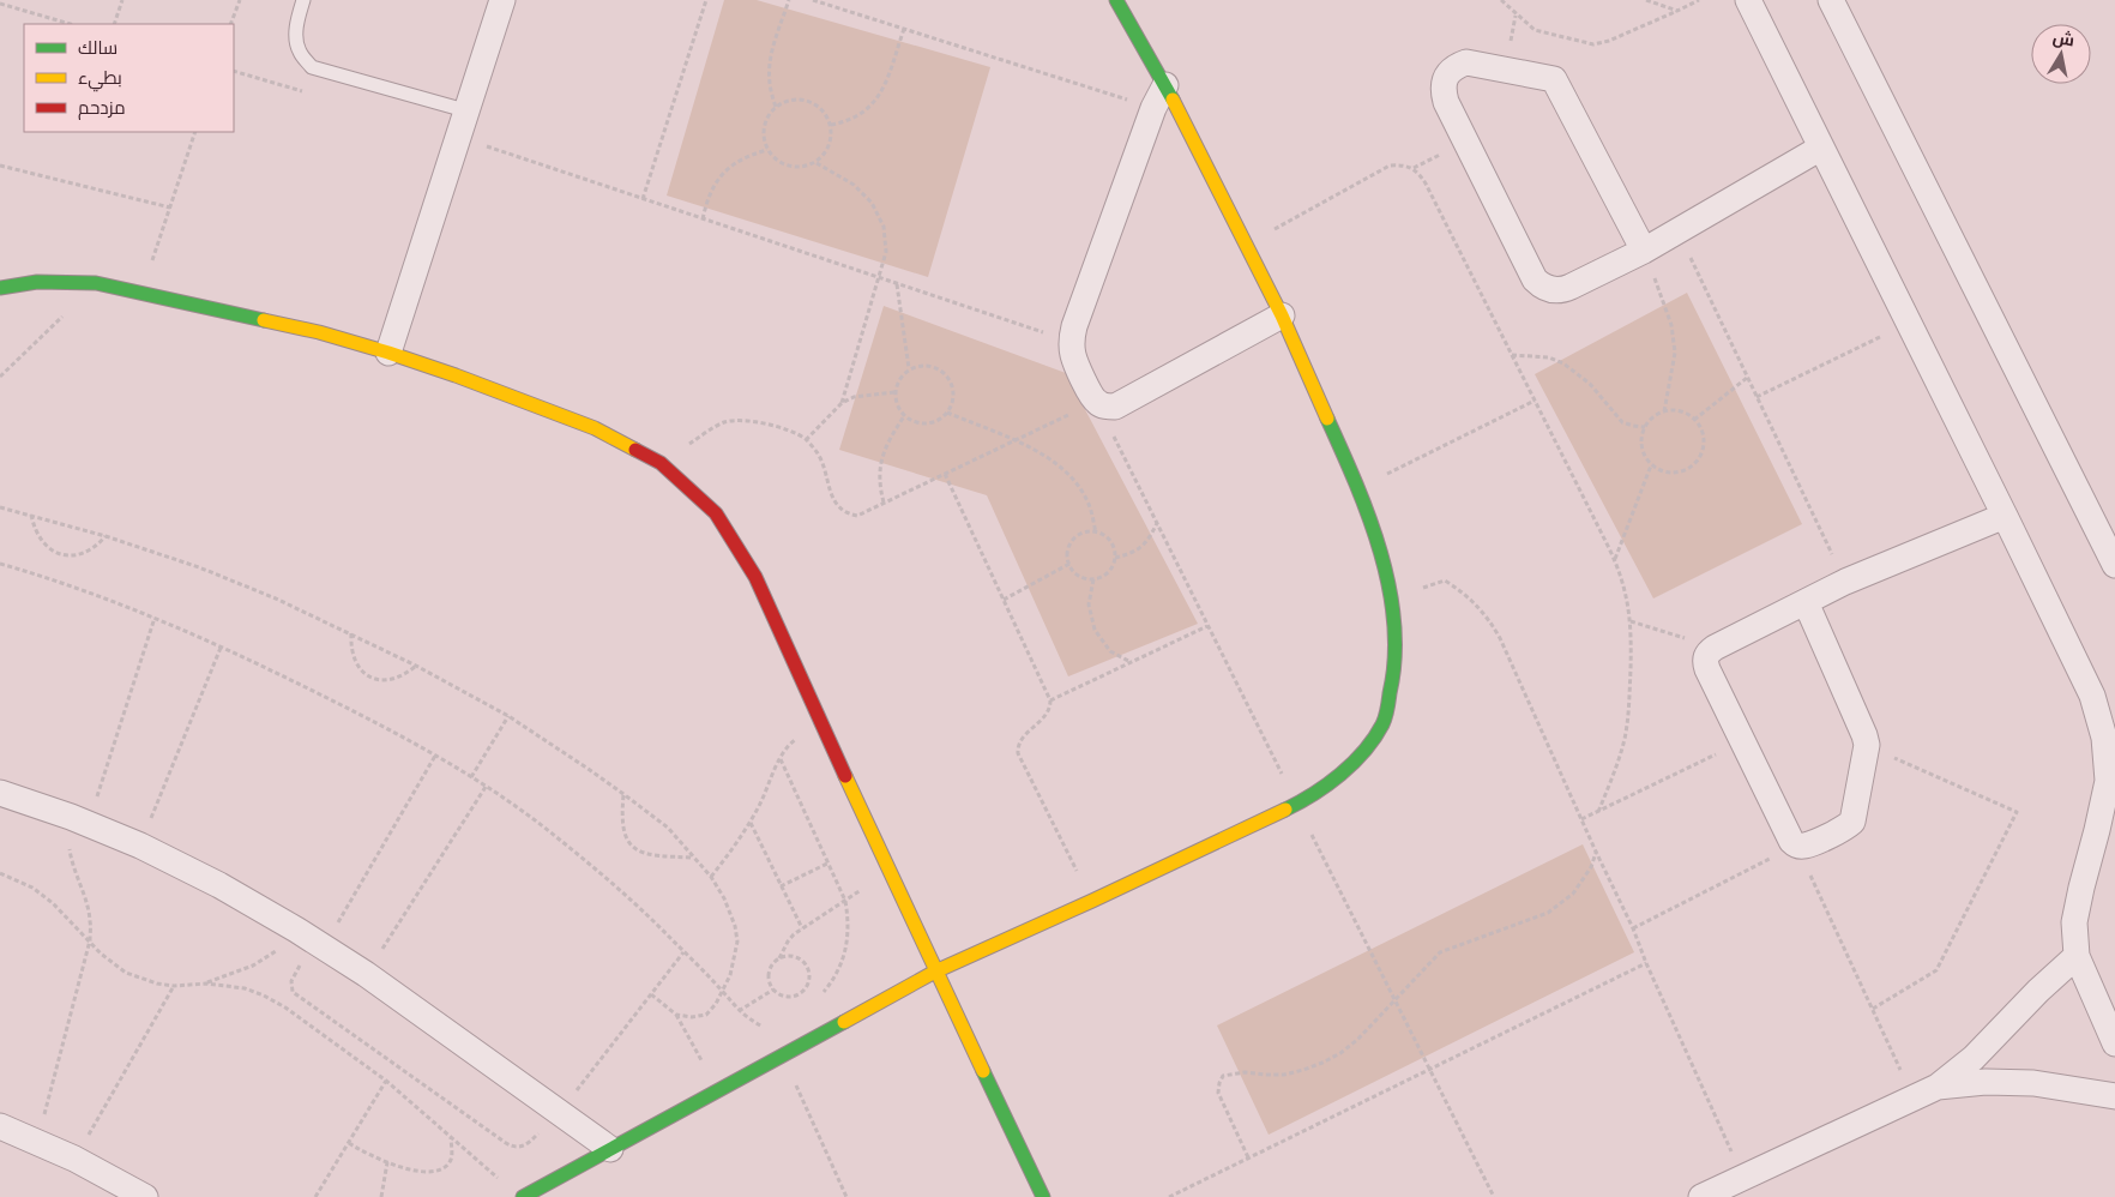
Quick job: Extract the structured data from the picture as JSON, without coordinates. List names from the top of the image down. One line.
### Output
{"legend":["سالك","بطيء","مزدحم"],"north":"top"}
